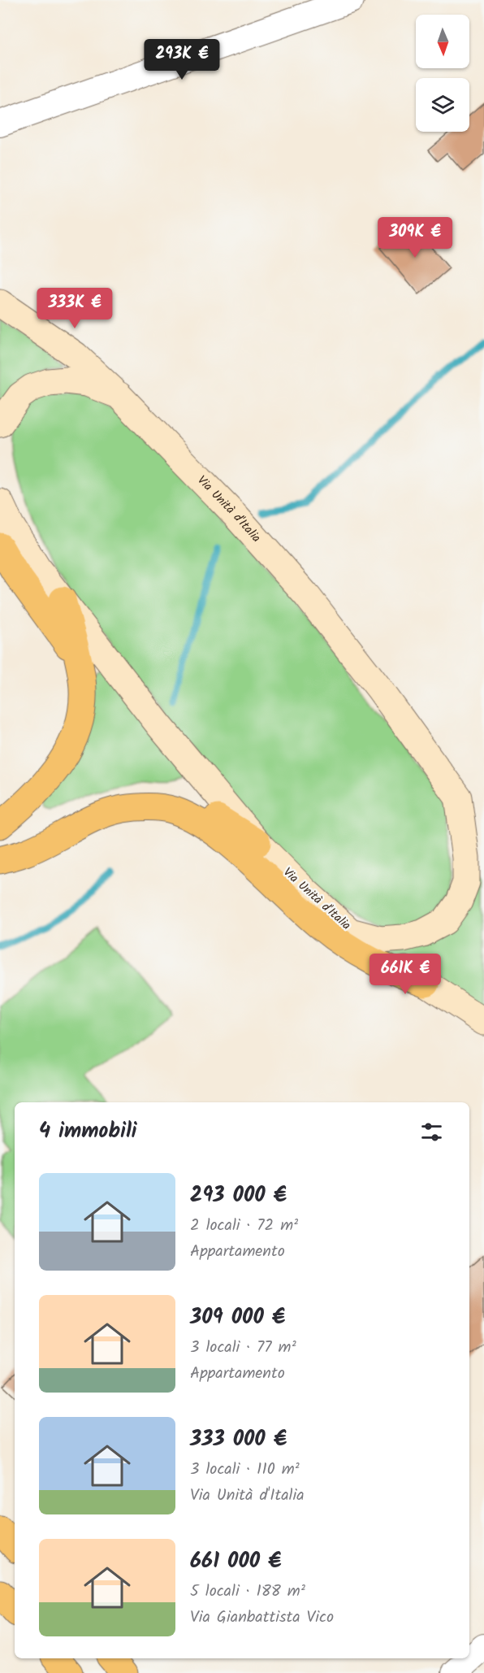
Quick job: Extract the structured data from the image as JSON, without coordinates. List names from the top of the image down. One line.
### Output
{"streets":{"main road":["Via Unità d'Italia"]},"north":"bottom","page":{"price":["293K €","309K €","333K €","661K €"],"heading":"4 immobili","list":[{"name":"293 000 €","note":"2 locali · 72 m² · Appartamento"},{"name":"309 000 €","note":"3 locali · 77 m² · Appartamento"},{"name":"333 000 €","note":"3 locali · 110 m² · Via Unità d'Italia"},{"name":"661 000 €","note":"5 locali · 188 m² · Via Gianbattista Vico"}]}}
